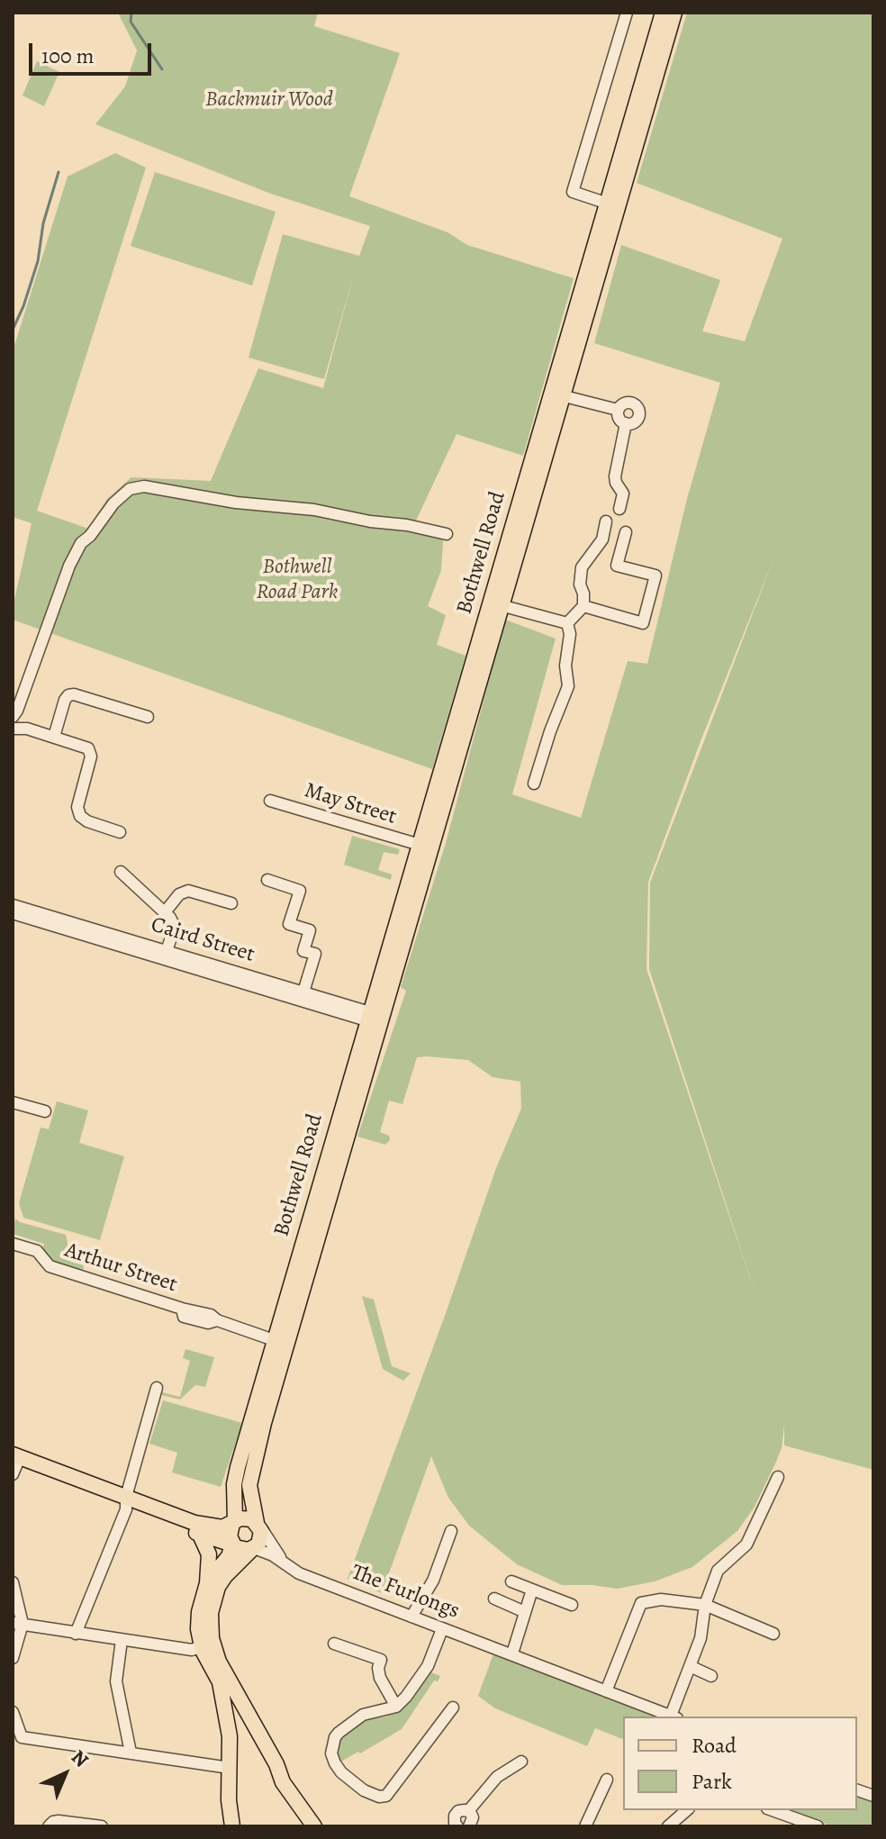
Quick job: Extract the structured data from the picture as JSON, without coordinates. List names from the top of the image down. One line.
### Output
{"streets":{"main road":["Bothwell Road"],"street":["May Street","Caird Street","Arthur Street","The Furlongs"]},"crossings":[["Bothwell Road","May Street"],["Bothwell Road","Caird Street"],["Bothwell Road","Arthur Street"],["Bothwell Road","The Furlongs"]],"parks":["Backmuir Wood","Bothwell Road Park"],"legend":["Road","Park"],"scale_bar":"100 m","north":"top right"}
